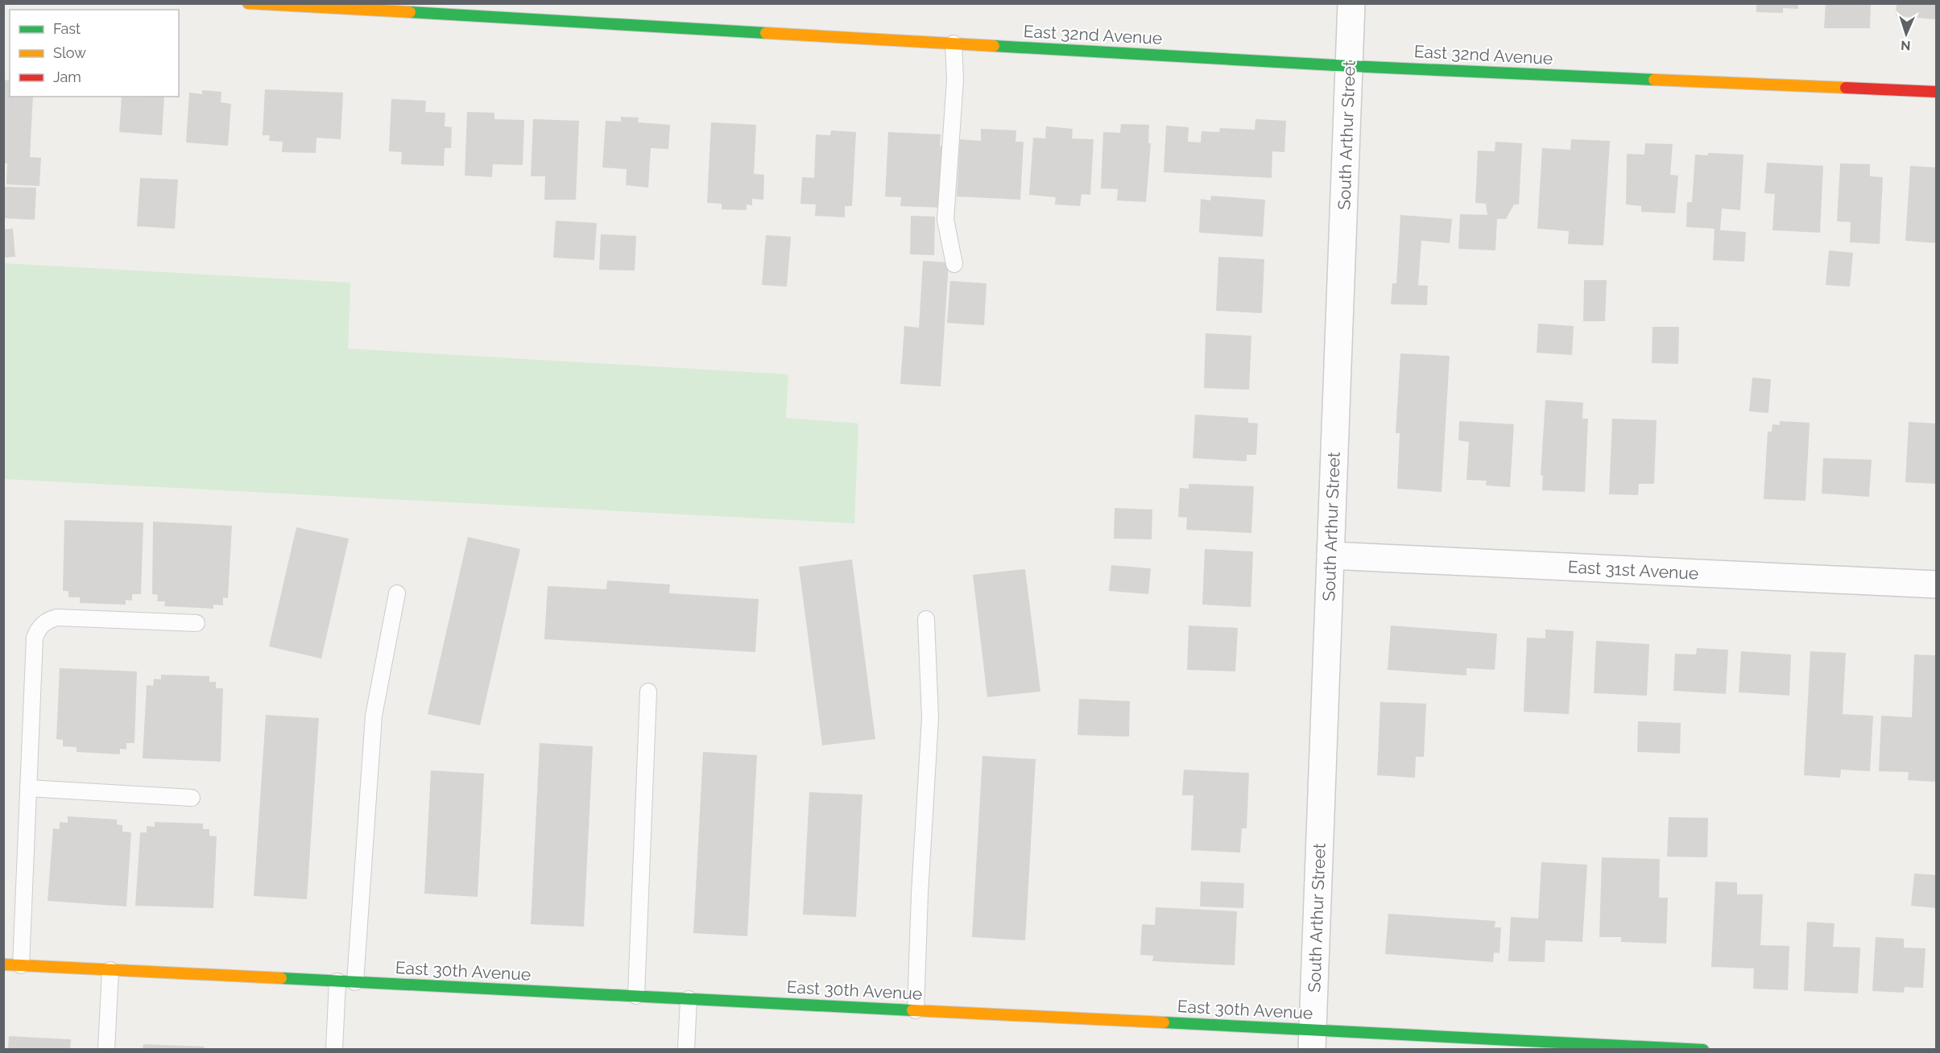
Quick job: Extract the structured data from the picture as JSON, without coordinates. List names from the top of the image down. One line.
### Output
{"streets":{"street":["East 32nd Avenue","South Arthur Street","East 31st Avenue","East 30th Avenue"]},"crossings":[["East 32nd Avenue","South Arthur Street"],["South Arthur Street","East 31st Avenue"],["South Arthur Street","East 30th Avenue"]],"legend":["Fast","Slow","Jam"],"north":"bottom"}
